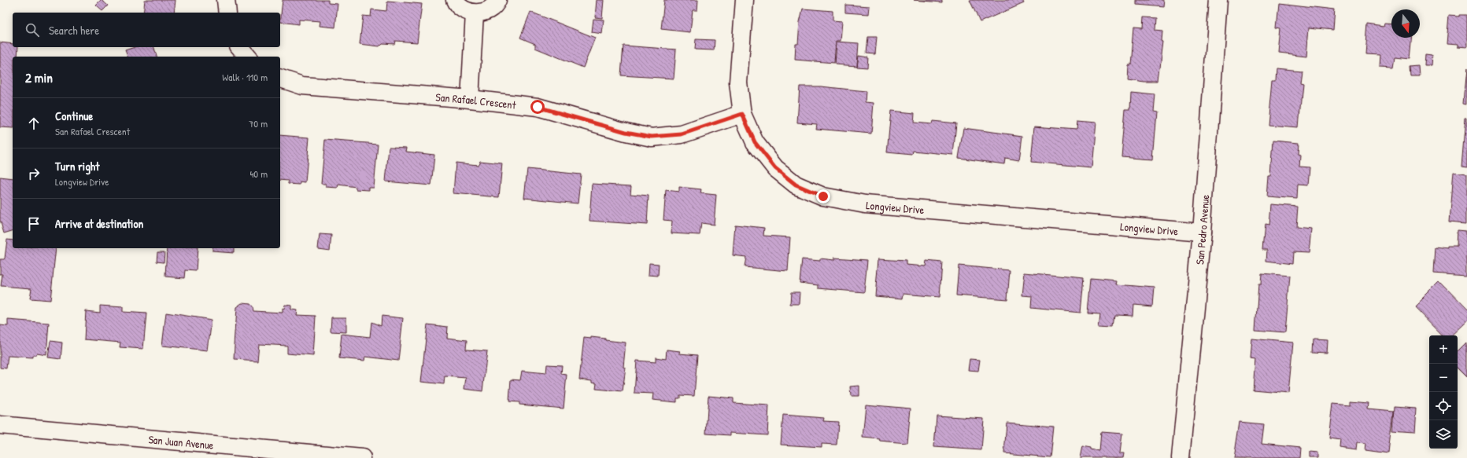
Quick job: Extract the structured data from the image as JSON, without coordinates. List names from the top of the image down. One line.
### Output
{"streets":{"street":["San Rafael Crescent","Longview Drive","San Pedro Avenue","San Juan Avenue"]},"crossings":[["San Rafael Crescent","Longview Drive"],["Longview Drive","San Pedro Avenue"]],"north":"bottom","page":{"search":"Search here","heading":["2 min","Walk · 110 m"],"list":[["Continue","San Rafael Crescent","70 m"],["Turn right","Longview Drive","40 m"],"Arrive at destination"],"map_buttons":["+","−"]}}
